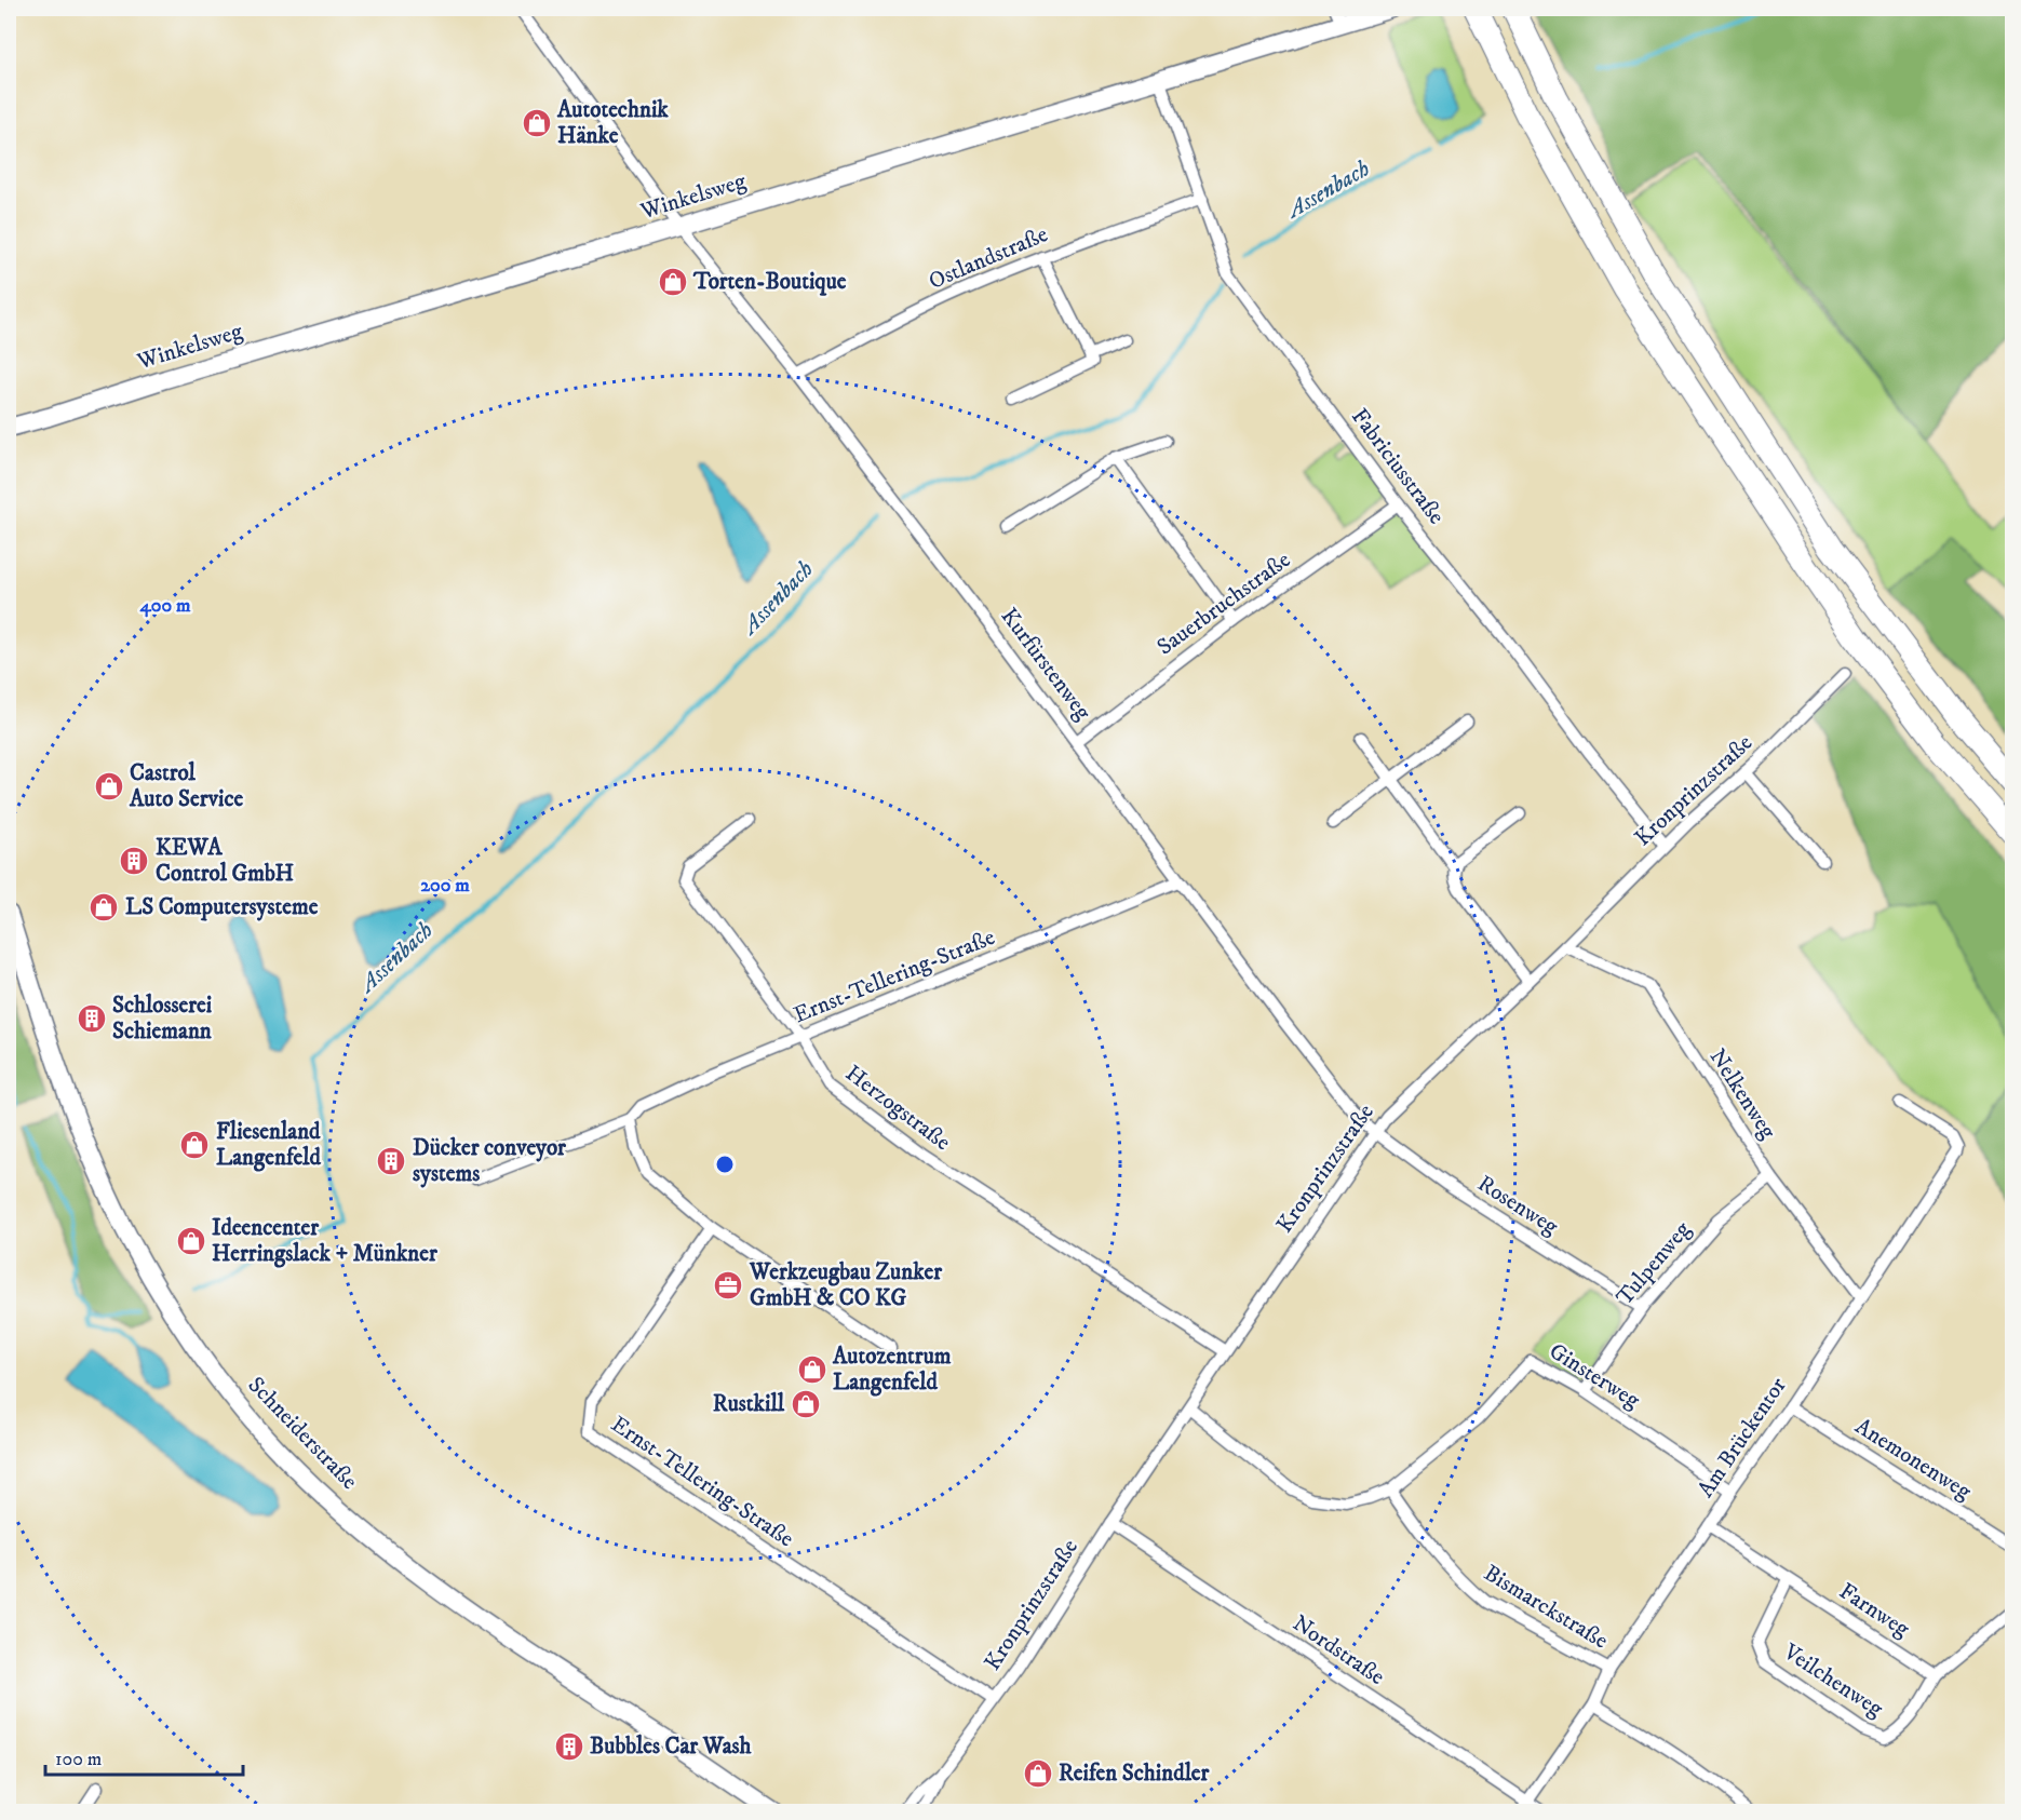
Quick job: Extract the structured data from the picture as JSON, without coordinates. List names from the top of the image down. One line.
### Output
{"streets":{"street":["Winkelsweg","Ostlandstraße","Fabriciusstraße","Sauerbruchstraße","Kurfürstenweg","Kronprinzstraße","Ernst-Tellering-Straße","Nelkenweg","Herzogstraße","Rosenweg","Tulpenweg","Ginsterweg","Schneiderstraße","Am Brückentor","Anemonenweg","Bismarckstraße","Farnweg","Nordstraße","Veilchenweg"]},"crossings":[["Winkelsweg","Fabriciusstraße"],["Winkelsweg","Kurfürstenweg"],["Ostlandstraße","Fabriciusstraße"],["Ostlandstraße","Kurfürstenweg"],["Fabriciusstraße","Sauerbruchstraße"],["Fabriciusstraße","Kronprinzstraße"],["Sauerbruchstraße","Kurfürstenweg"],["Kurfürstenweg","Kronprinzstraße"],["Kurfürstenweg","Ernst-Tellering-Straße"],["Kurfürstenweg","Rosenweg"],["Kronprinzstraße","Ernst-Tellering-Straße"],["Kronprinzstraße","Nelkenweg"],["Kronprinzstraße","Herzogstraße"],["Kronprinzstraße","Rosenweg"],["Kronprinzstraße","Nordstraße"],["Ernst-Tellering-Straße","Herzogstraße"],["Nelkenweg","Tulpenweg"],["Nelkenweg","Am Brückentor"],["Rosenweg","Tulpenweg"],["Tulpenweg","Ginsterweg"],["Ginsterweg","Am Brückentor"],["Ginsterweg","Bismarckstraße"],["Am Brückentor","Anemonenweg"],["Am Brückentor","Bismarckstraße"],["Am Brückentor","Farnweg"],["Am Brückentor","Nordstraße"],["Farnweg","Veilchenweg"]],"water":["Assenbach"],"places":{"shop":["Autotechnik Hänke","Torten-Boutique","Castrol Auto Service","LS Computersysteme","Fliesenland Langenfeld","Ideencenter Herringslack + Münkner","Autozentrum Langenfeld","Rustkill","Reifen Schindler"],"building":["KEWA Control GmbH","Schlosserei Schiemann","Dücker conveyor systems","Bubbles Car Wash"],"office":["Werkzeugbau Zunker GmbH & CO KG"]},"scale_bar":"100 m","rings":["400 m","200 m"]}
